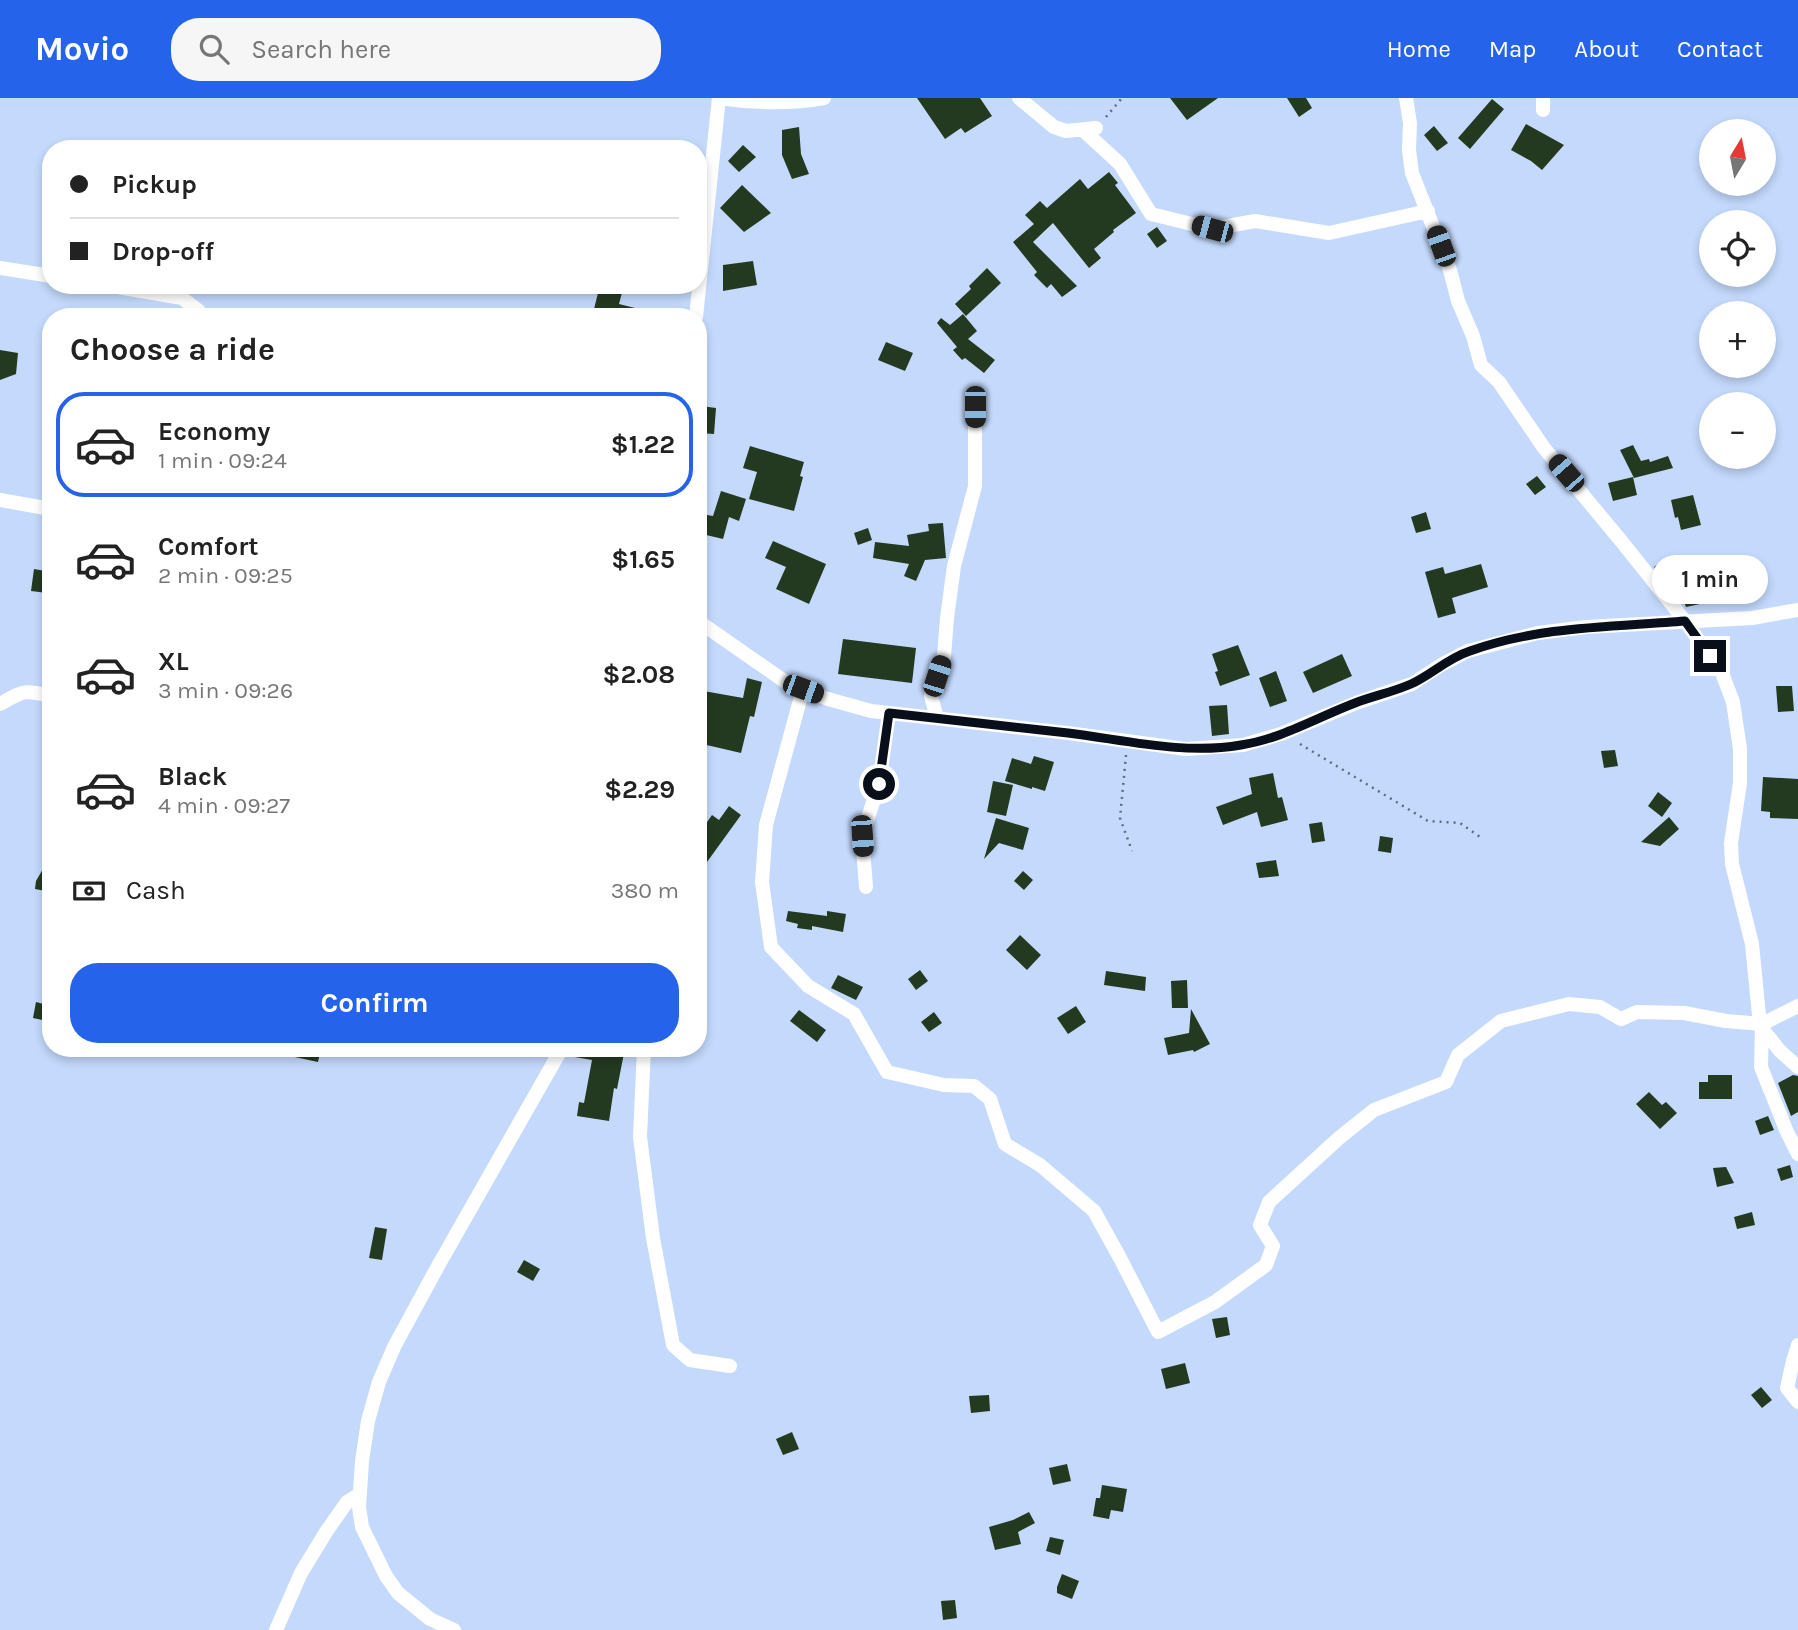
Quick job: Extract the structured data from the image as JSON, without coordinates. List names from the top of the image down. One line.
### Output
{"north":"top","page":{"header":"Movio","search":"Search here","nav":["Home","Map","About","Contact"],"map_buttons":["+","−"],"banner":["Pickup","Drop-off"],"heading":"Choose a ride","list":[{"name":"Economy","note":"1 min · 09:24","value":"$1.22"},{"name":"Comfort","note":"2 min · 09:25","value":"$1.65"},{"name":"XL","note":"3 min · 09:26","value":"$2.08"},{"name":"Black","note":"4 min · 09:27","value":"$2.29"}],"bubble":"1 min","pay":["Cash","380 m"],"buttons":"Confirm"}}
